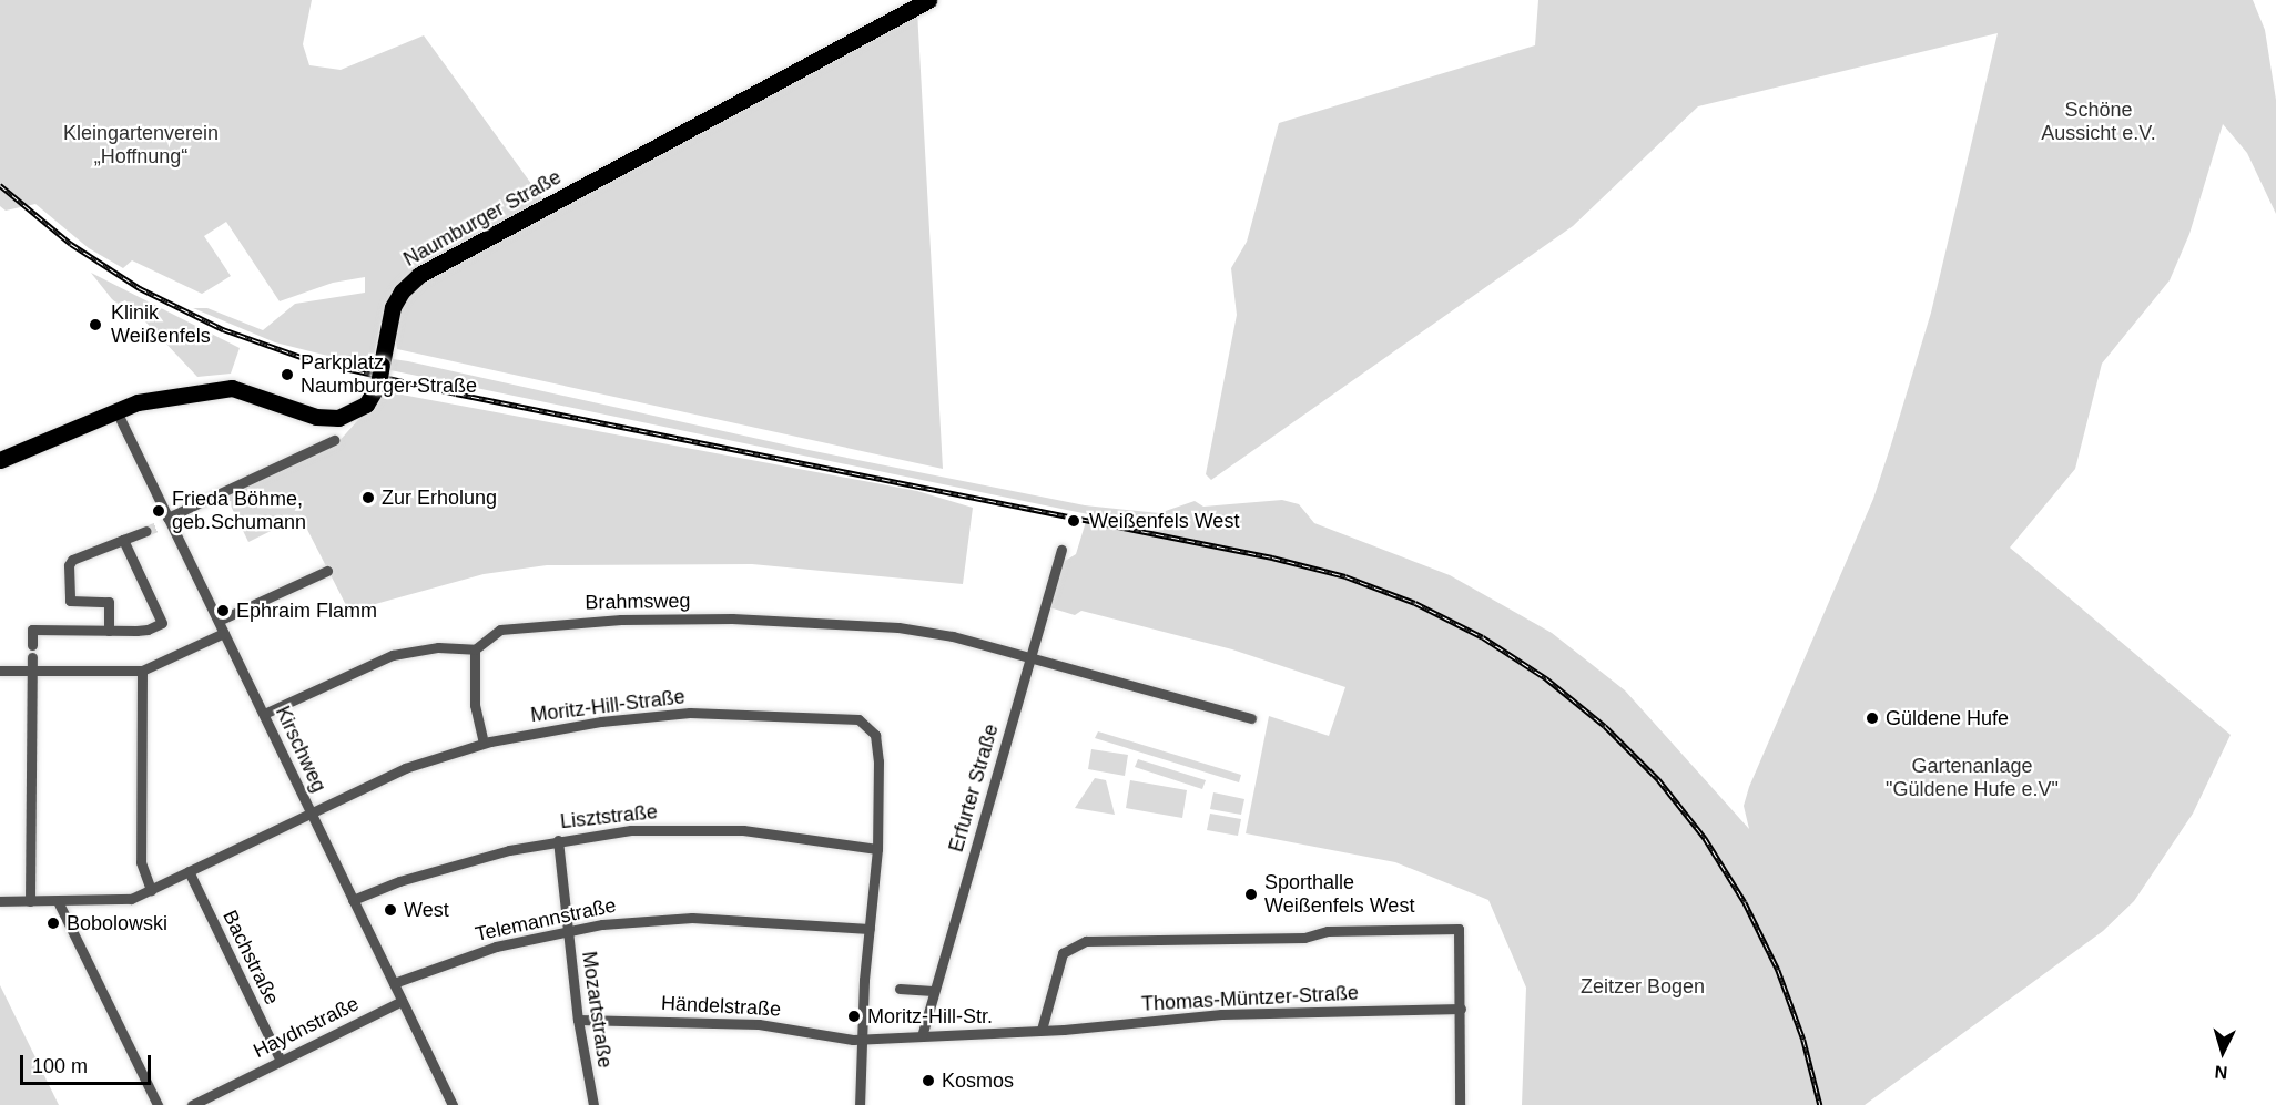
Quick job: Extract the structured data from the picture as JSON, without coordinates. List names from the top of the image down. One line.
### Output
{"streets":{"main road":["Naumburger Straße"],"street":["Brahmsweg","Moritz-Hill-Straße","Kirschweg","Erfurter Straße","Lisztstraße","Telemannstraße","Bachstraße","Thomas-Müntzer-Straße","Händelstraße","Mozartstraße","Haydnstraße"]},"crossings":[["Naumburger Straße","Kirschweg"],["Brahmsweg","Erfurter Straße"],["Moritz-Hill-Straße","Kirschweg"],["Moritz-Hill-Straße","Lisztstraße"],["Moritz-Hill-Straße","Telemannstraße"],["Moritz-Hill-Straße","Bachstraße"],["Moritz-Hill-Straße","Thomas-Müntzer-Straße"],["Moritz-Hill-Straße","Händelstraße"],["Kirschweg","Lisztstraße"],["Kirschweg","Telemannstraße"],["Kirschweg","Haydnstraße"],["Erfurter Straße","Thomas-Müntzer-Straße"],["Lisztstraße","Mozartstraße"],["Telemannstraße","Mozartstraße"],["Bachstraße","Haydnstraße"],["Thomas-Müntzer-Straße","Händelstraße"],["Händelstraße","Mozartstraße"]],"parks":["Schöne Aussicht e.V.","Kleingartenverein „Hoffnung“","Gartenanlage \"Güldene Hufe e.V\"","Zeitzer Bogen"],"places":["Klinik Weißenfels","Parkplatz Naumburger Straße","Zur Erholung","Frieda Böhme, geb.Schumann","Weißenfels West","Ephraim Flamm","Güldene Hufe","Sporthalle Weißenfels West","West","Bobolowski","Moritz-Hill-Str.","Kosmos"],"scale_bar":"100 m","north":"bottom"}
